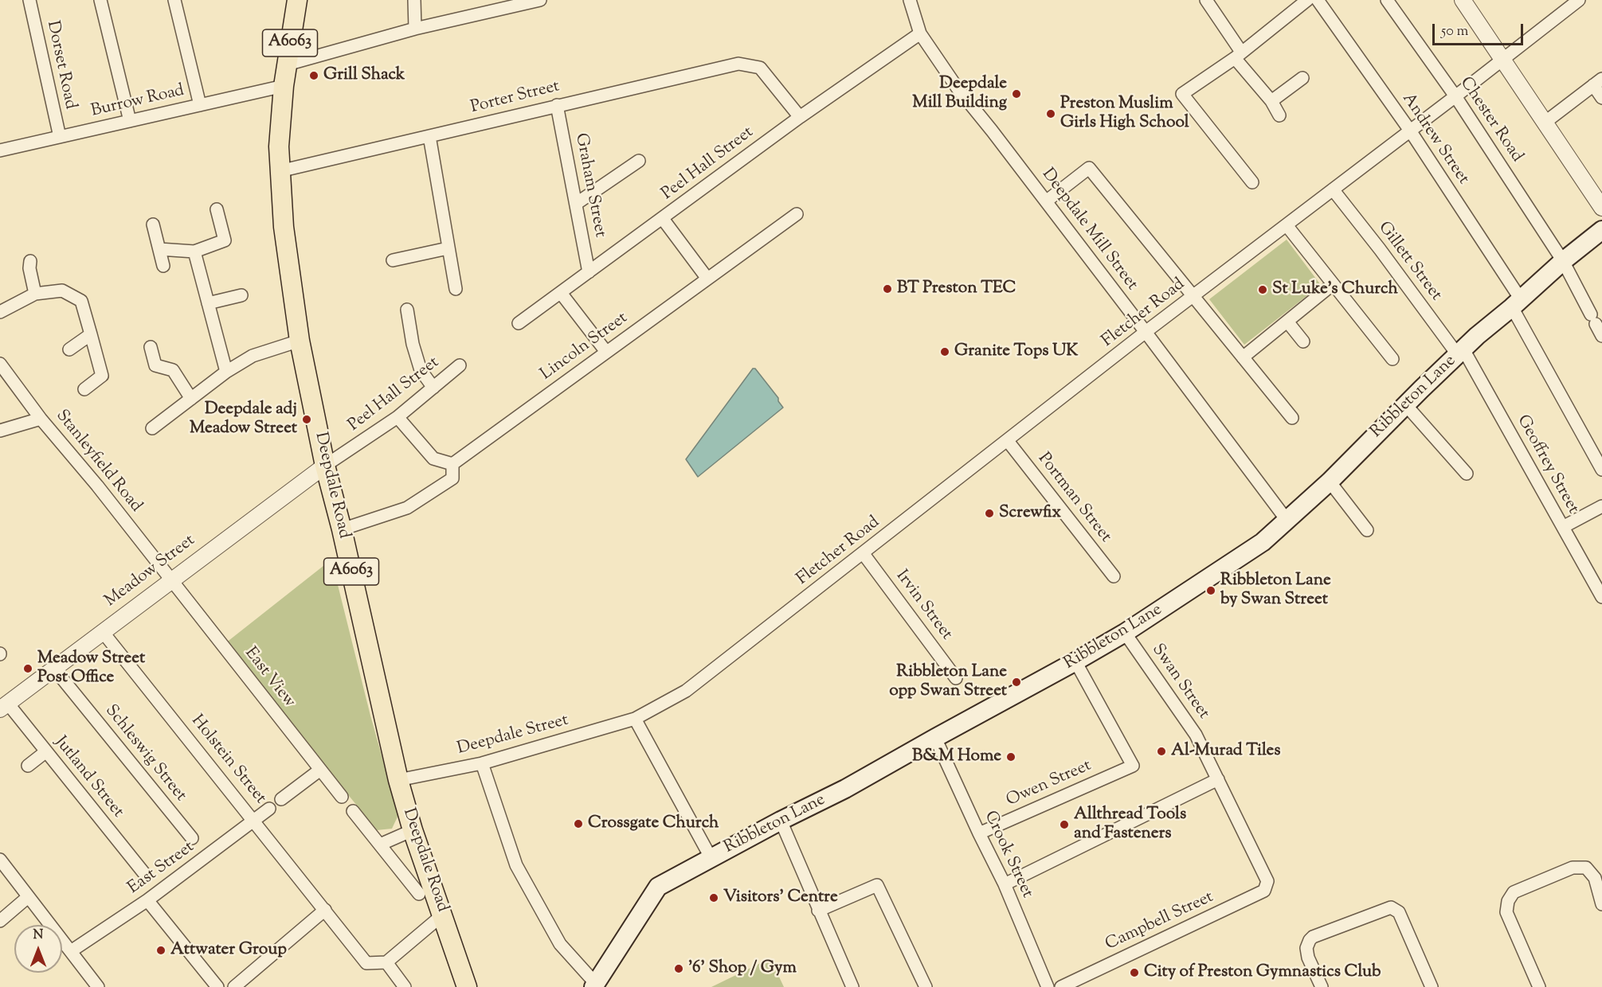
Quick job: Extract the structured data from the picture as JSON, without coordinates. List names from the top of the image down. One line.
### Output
{"streets":{"main road":["A6063","Ribbleton Lane","Deepdale Road"],"street":["Dorset Road","Porter Street","Burrow Road","Chester Road","Andrew Street","Peel Hall Street","Graham Street","Deepdale Mill Street","Gillett Street","Fletcher Road","Lincoln Street","Stanleyfield Road","Geoffrey Street","Portman Street","Meadow Street","Irvin Street","East View","Swan Street","Deepdale Street","Schleswig Street","Holstein Street","Jutland Street","Owen Street","Crook Street","East Street","Campbell Street"]},"crossings":[["Dorset Road","Burrow Road"],["Porter Street","Peel Hall Street"],["Porter Street","Graham Street"],["Porter Street","Deepdale Road"],["Burrow Road","Deepdale Road"],["Chester Road","Fletcher Road"],["Chester Road","Ribbleton Lane"],["Andrew Street","Fletcher Road"],["Andrew Street","Ribbleton Lane"],["Peel Hall Street","Graham Street"],["Peel Hall Street","Deepdale Mill Street"],["Peel Hall Street","Deepdale Road"],["Peel Hall Street","Meadow Street"],["Deepdale Mill Street","Fletcher Road"],["Deepdale Mill Street","Ribbleton Lane"],["Gillett Street","Fletcher Road"],["Gillett Street","Ribbleton Lane"],["Gillett Street","Geoffrey Street"],["Fletcher Road","Portman Street"],["Fletcher Road","Irvin Street"],["Fletcher Road","Deepdale Street"],["Ribbleton Lane","Geoffrey Street"],["Ribbleton Lane","Swan Street"],["Ribbleton Lane","Owen Street"],["Ribbleton Lane","Crook Street"],["Stanleyfield Road","Meadow Street"],["Stanleyfield Road","East View"],["Deepdale Road","Meadow Street"],["Deepdale Road","Deepdale Street"],["Meadow Street","East View"],["Meadow Street","Schleswig Street"],["Meadow Street","Holstein Street"],["Meadow Street","Jutland Street"],["Swan Street","Campbell Street"],["Holstein Street","East Street"],["Owen Street","Crook Street"]],"places":["Grill Shack","Deepdale Mill Building","Preston Muslim Girls High School","BT Preston TEC","St Luke's Church","Granite Tops UK","Deepdale adj Meadow Street","Screwfix","Ribbleton Lane by Swan Street","Meadow Street Post Office","Ribbleton Lane opp Swan Street","Al-Murad Tiles","B&M Home","Crossgate Church","Allthread Tools and Fasteners","Visitors' Centre","Attwater Group","'6' Shop / Gym","City of Preston Gymnastics Club"],"scale_bar":"50 m","north":"top"}
